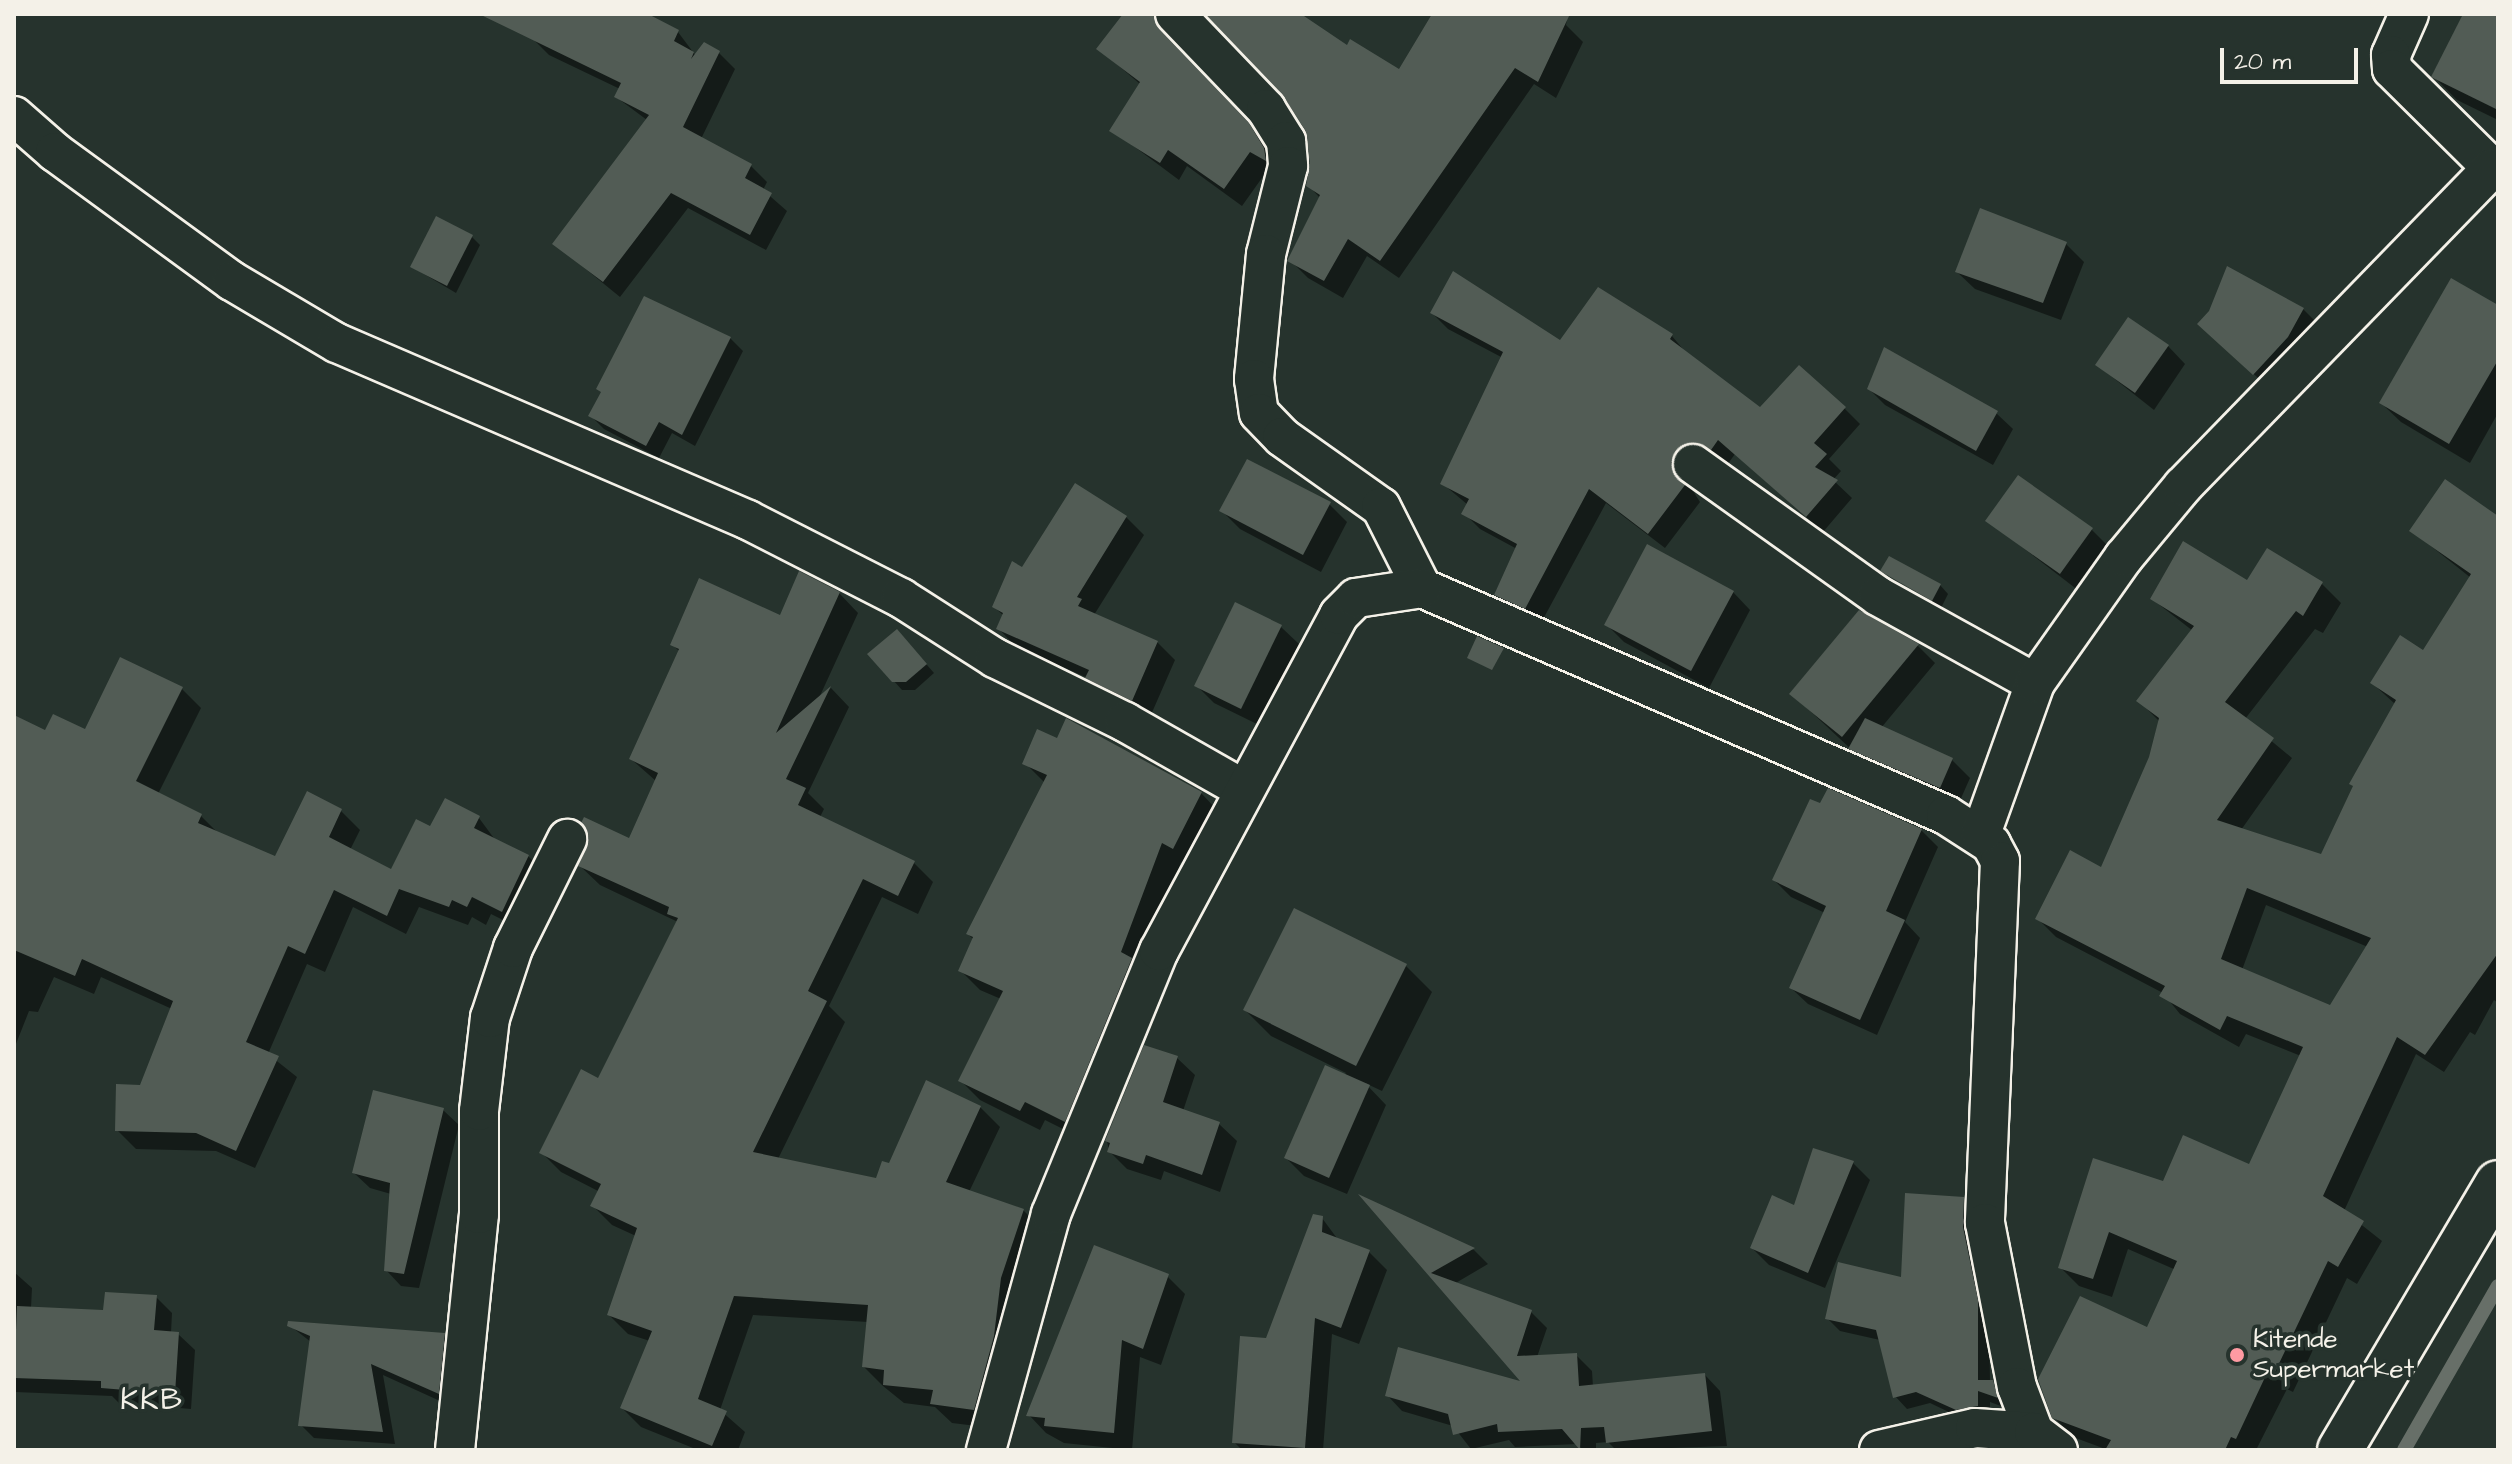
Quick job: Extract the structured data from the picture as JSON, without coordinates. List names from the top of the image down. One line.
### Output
{"districts":["KKB"],"places":["Kitende Supermarket"],"scale_bar":"20 m"}
